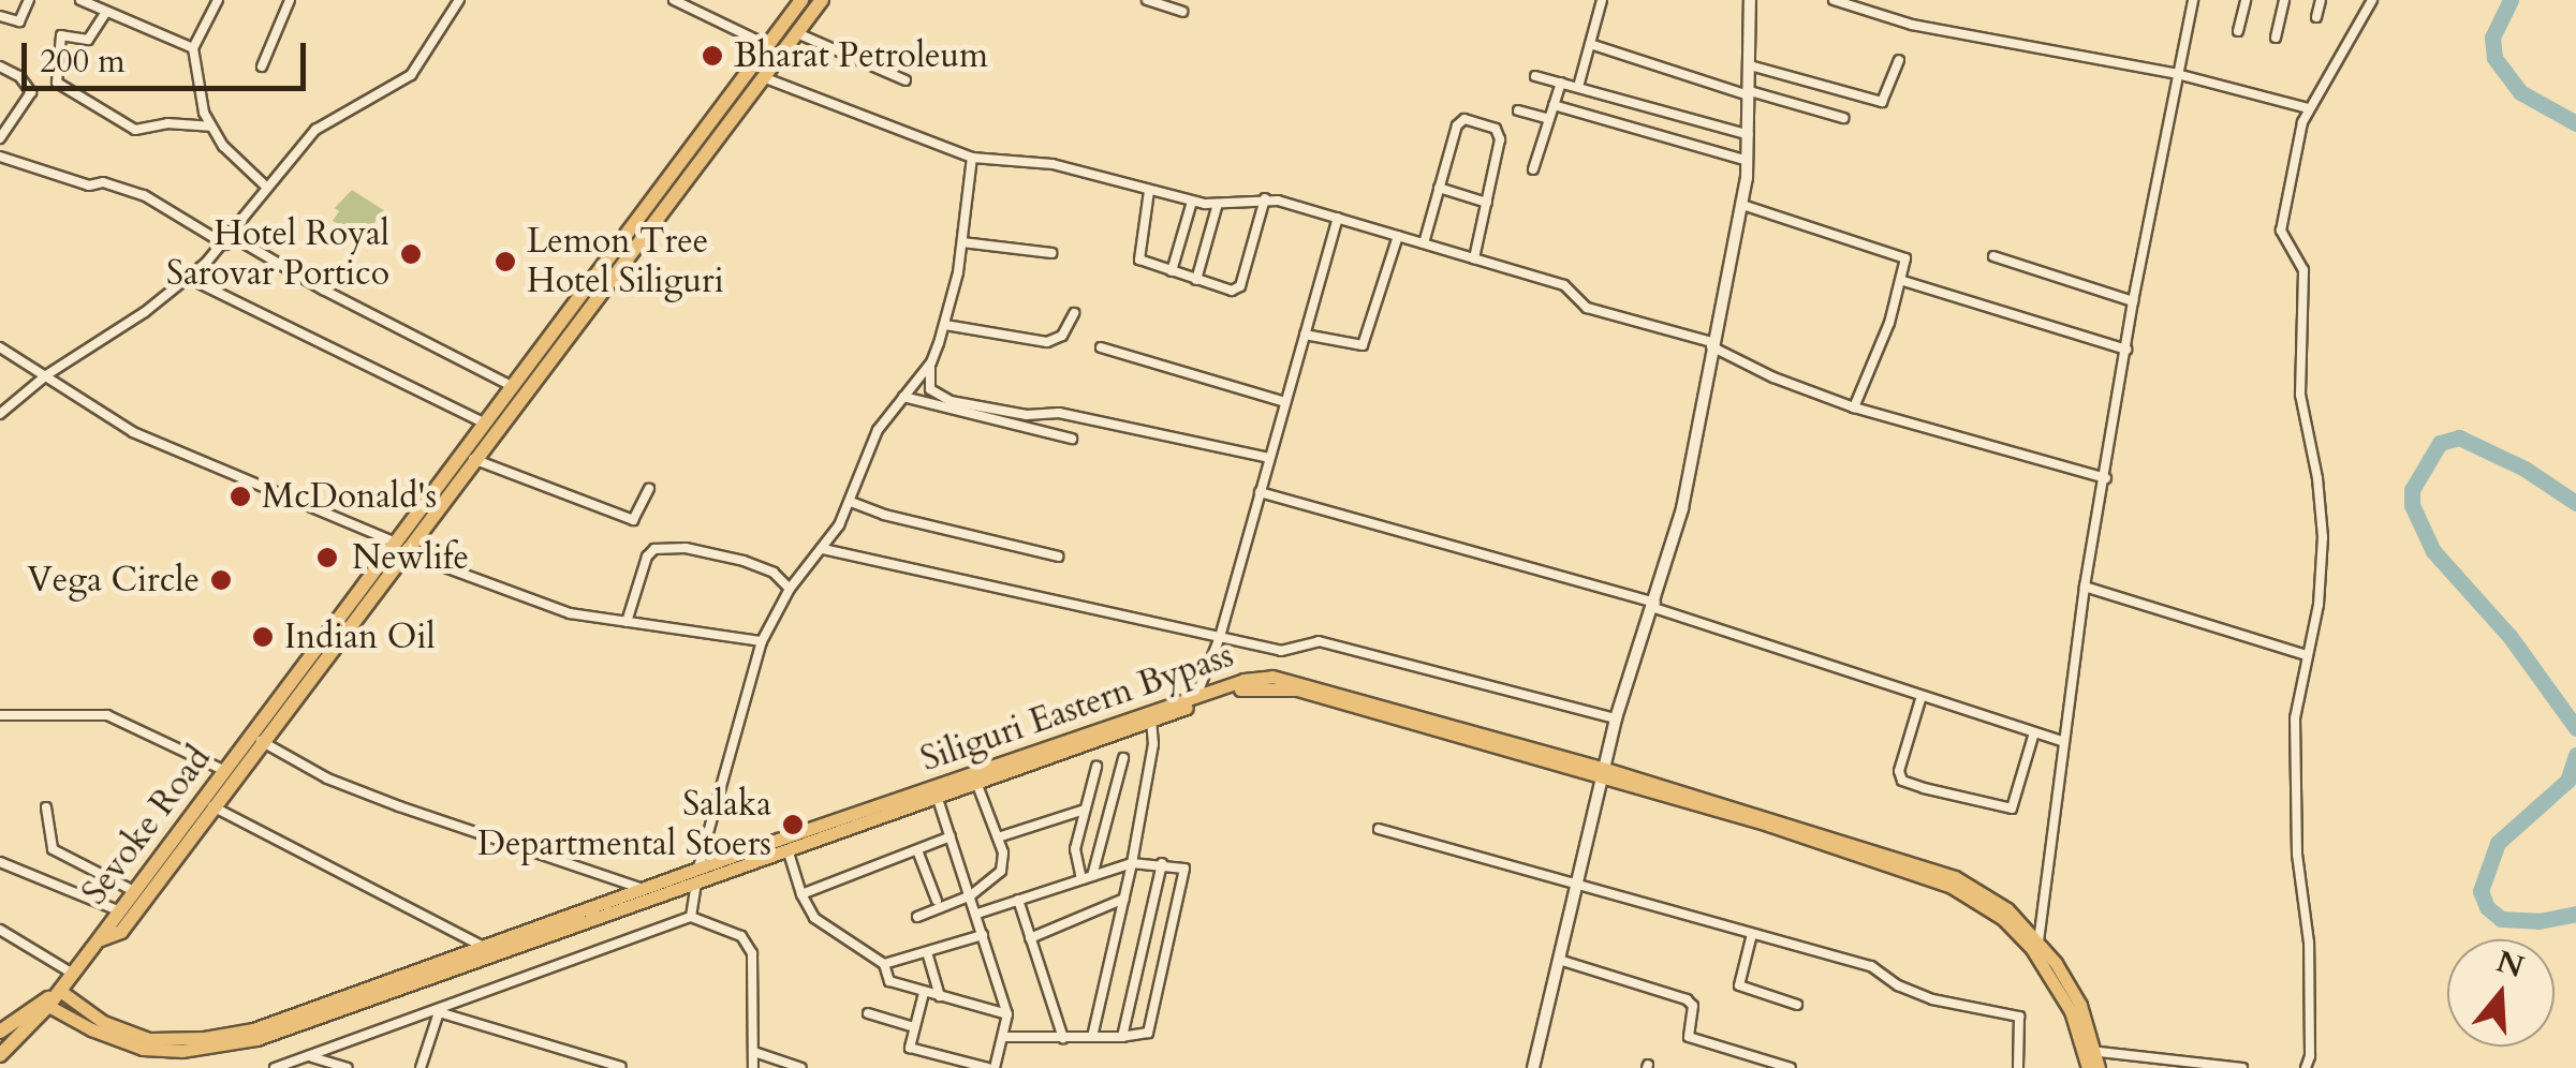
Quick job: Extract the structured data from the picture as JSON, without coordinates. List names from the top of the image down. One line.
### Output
{"streets":{"highway":["Sevoke Road"],"main road":["Siliguri Eastern Bypass"]},"places":["Bharat Petroleum","Hotel Royal Sarovar Portico","Lemon Tree Hotel Siliguri","McDonald's","Newlife","Vega Circle","Indian Oil","Salaka Departmental Stoers"],"scale_bar":"200 m","north":"top"}
